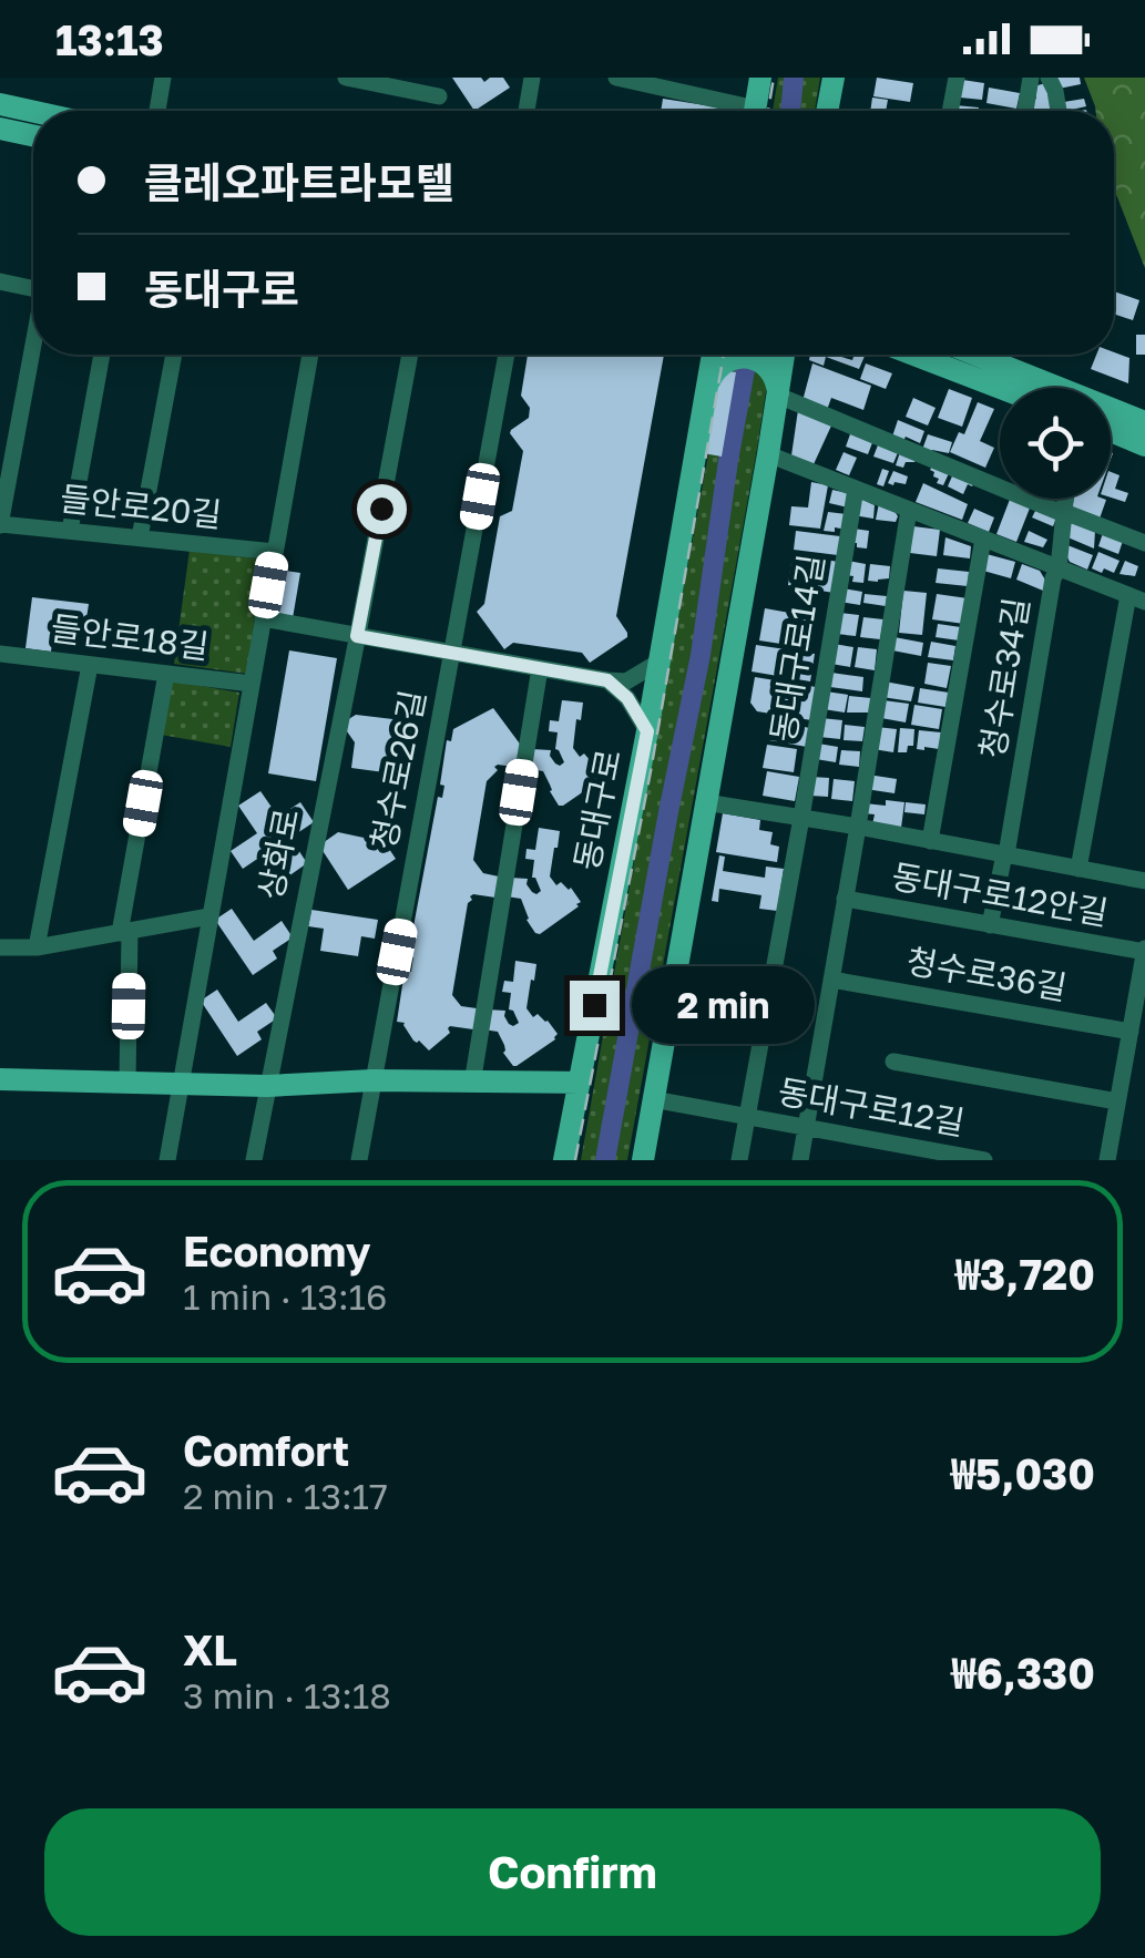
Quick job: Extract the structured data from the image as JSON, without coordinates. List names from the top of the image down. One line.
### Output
{"streets":{"main road":["동대구로"],"street":["들안로20길","들안로18길","동대구로14길","청수로34길","청수로26길","상화로","동대구로12안길","청수로36길","동대구로12길"]},"crossings":[["동대구로14길","동대구로12길"],["동대구로12안길","청수로36길"],["동대구로12안길","동대구로12길"]],"page":{"status":"13:13","banner":["클레오파트라모텔","동대구로"],"bubble":"2 min","list":[{"name":"Economy","note":"1 min · 13:16","value":"₩3,720"},{"name":"Comfort","note":"2 min · 13:17","value":"₩5,030"},{"name":"XL","note":"3 min · 13:18","value":"₩6,330"}],"buttons":"Confirm"}}
